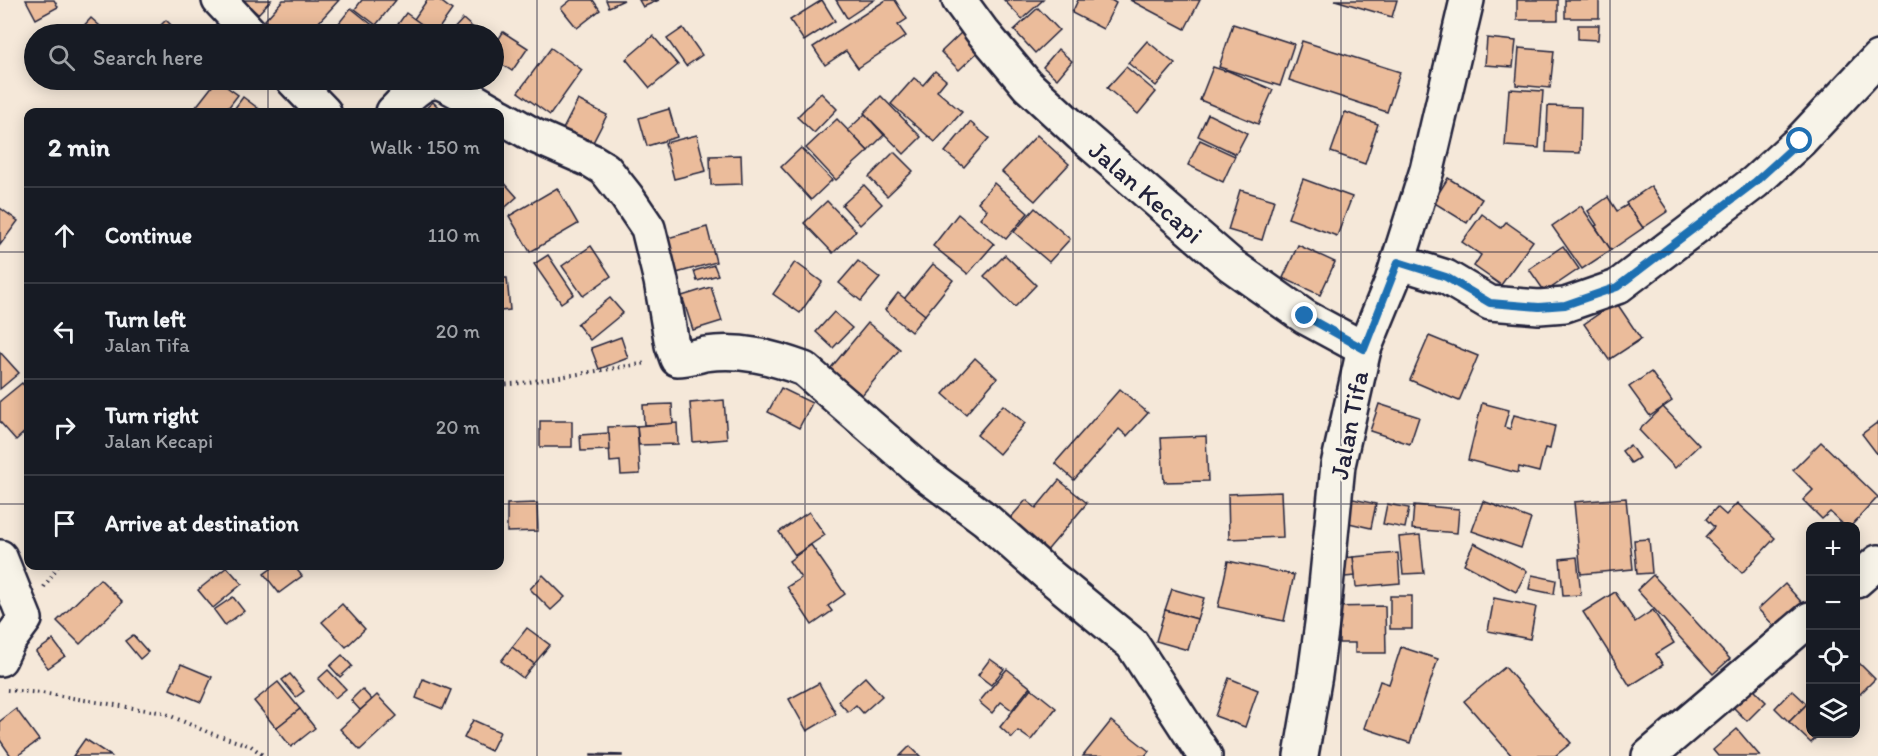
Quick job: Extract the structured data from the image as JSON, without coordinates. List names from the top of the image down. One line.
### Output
{"streets":{"street":["Jalan Kecapi","Jalan Tifa"]},"crossings":[["Jalan Kecapi","Jalan Tifa"]],"page":{"search":"Search here","heading":["2 min","Walk · 150 m"],"list":[["Continue","110 m"],["Turn left","Jalan Tifa","20 m"],["Turn right","Jalan Kecapi","20 m"],"Arrive at destination"],"map_buttons":["+","−"]}}
